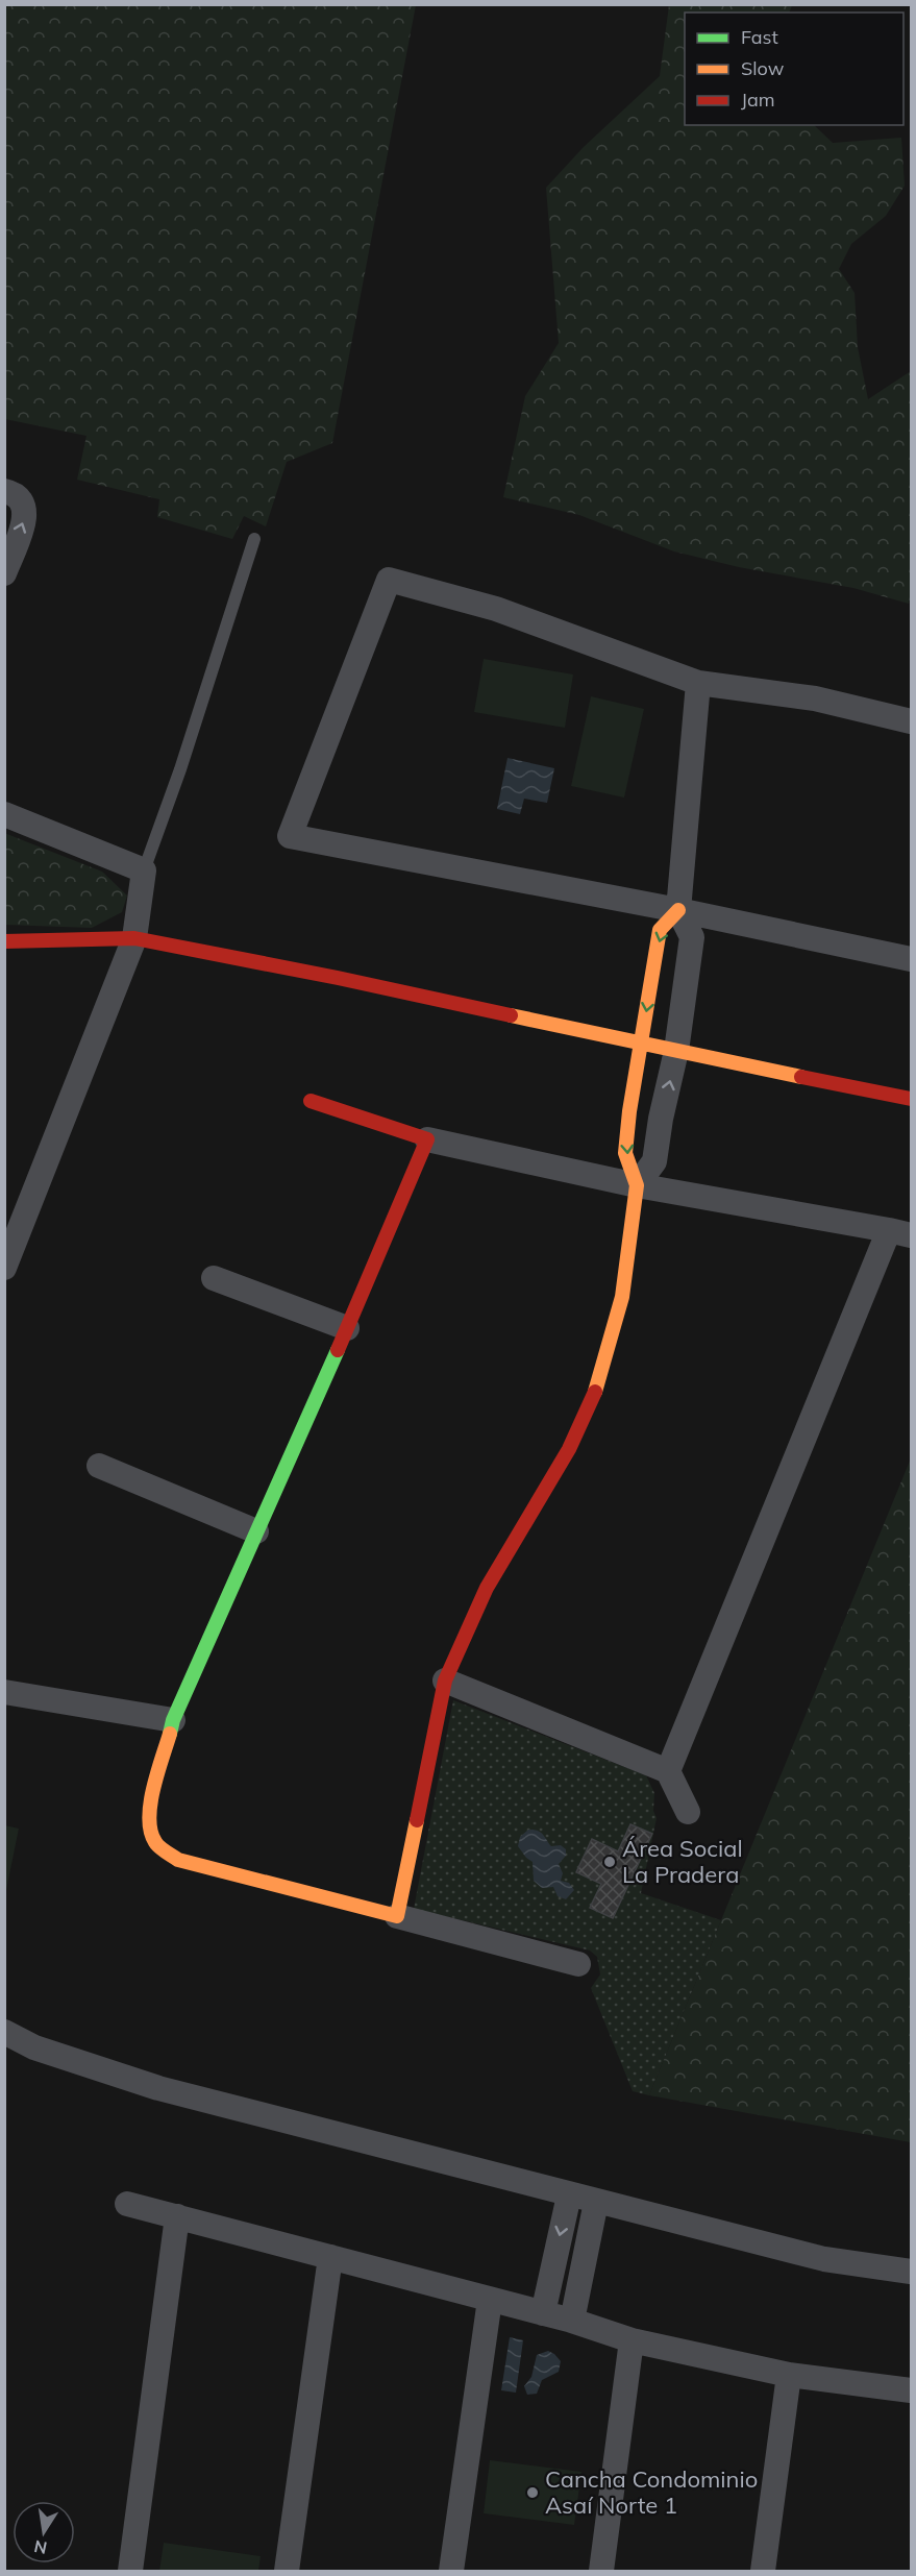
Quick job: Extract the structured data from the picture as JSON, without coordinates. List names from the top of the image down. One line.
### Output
{"places":["Área Social La Pradera","Cancha Condominio Asaí Norte 1"],"legend":["Fast","Slow","Jam"],"north":"bottom"}
